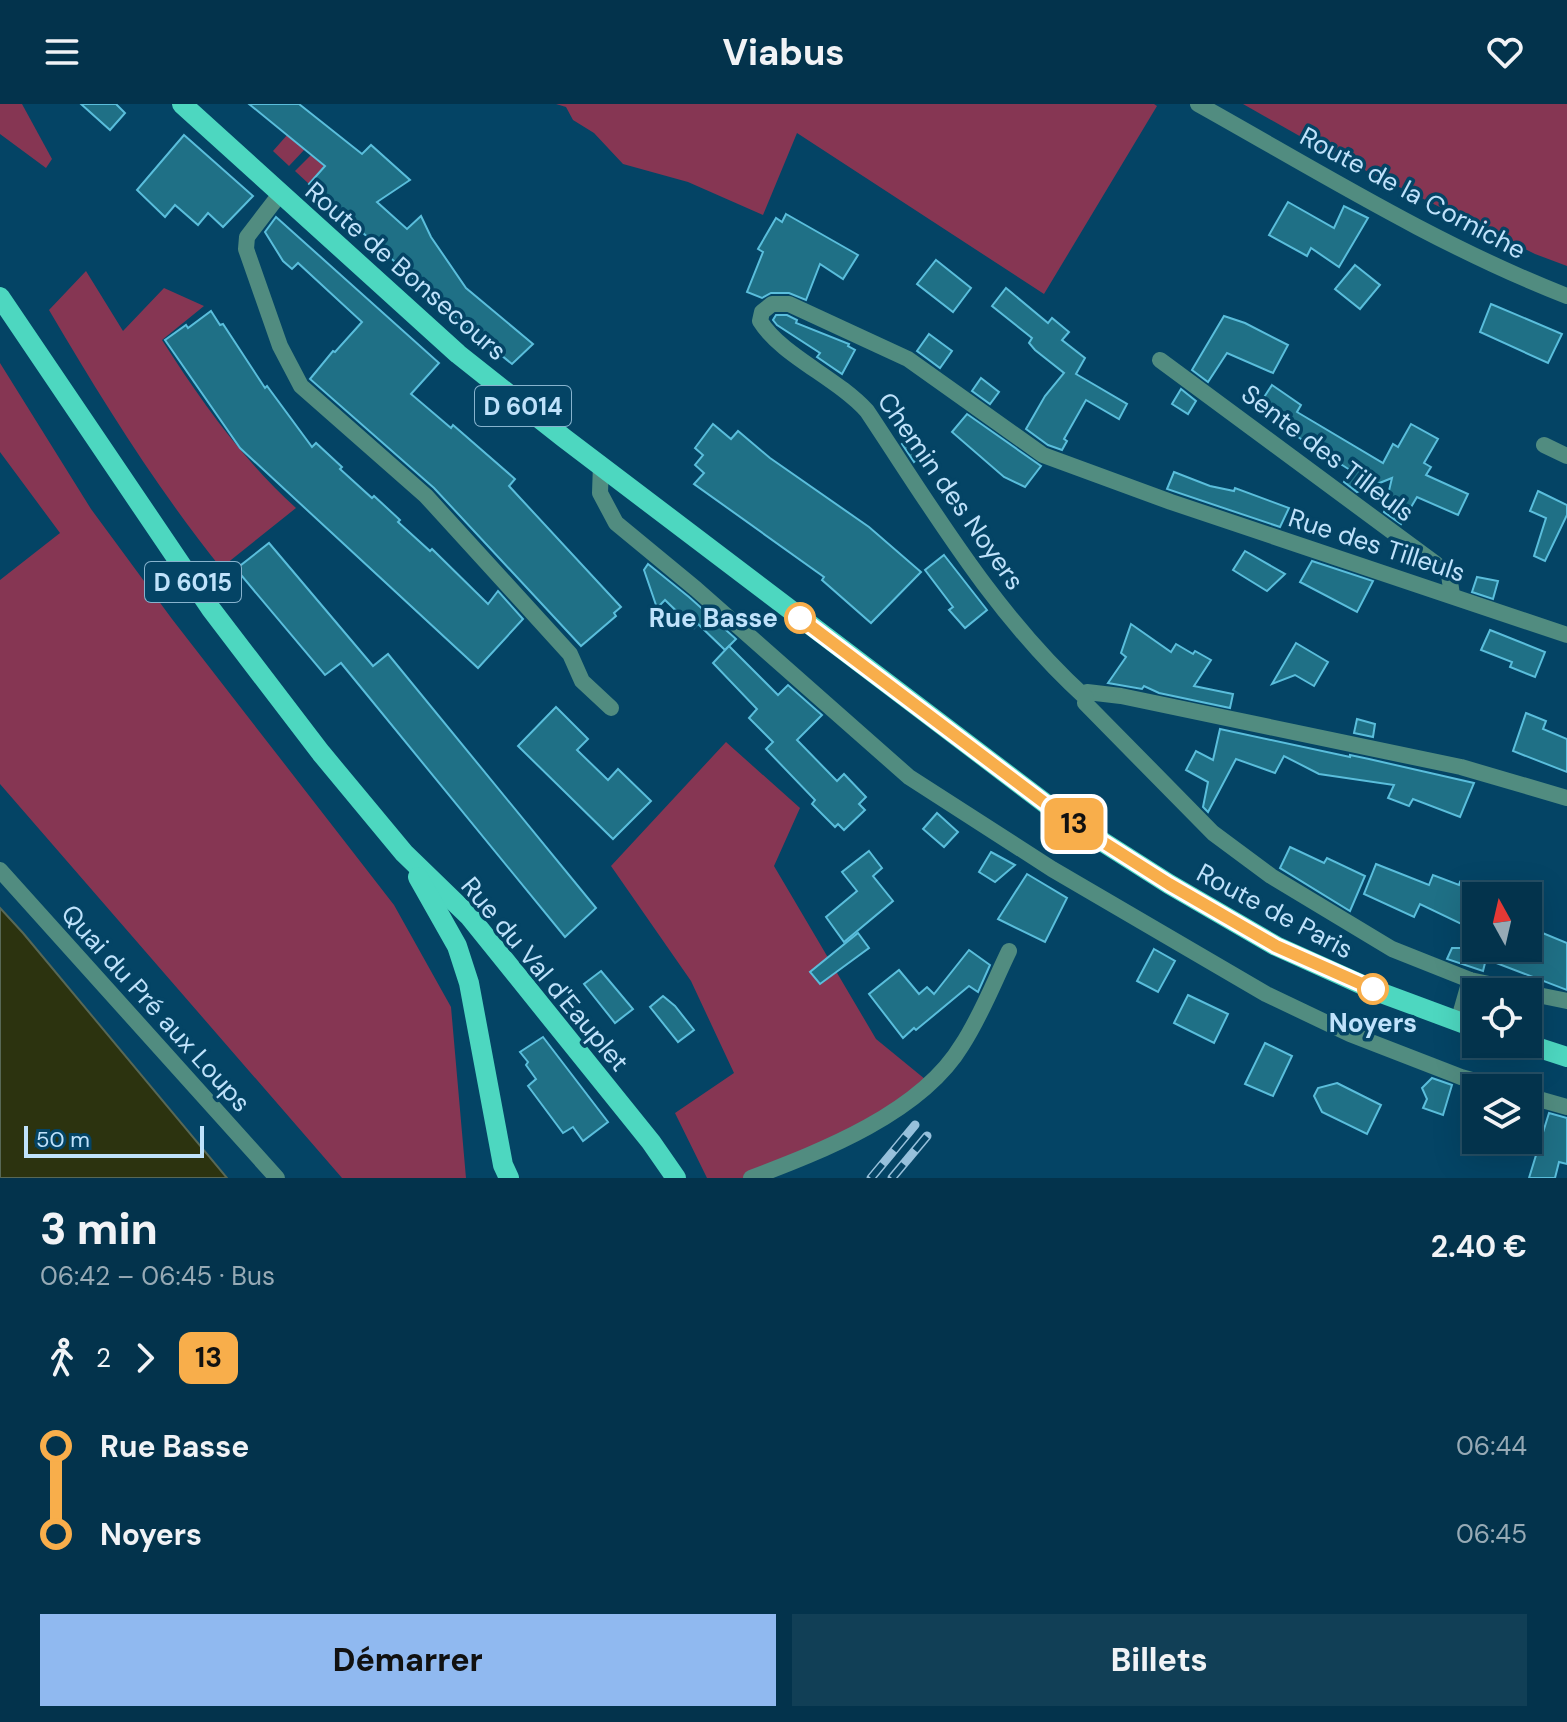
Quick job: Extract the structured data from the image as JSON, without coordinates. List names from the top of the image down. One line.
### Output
{"streets":{"main road":["Route de Bonsecours","D 6014","D 6015","Route de Paris","Rue du Val d'Eauplet"],"street":["Route de la Corniche","Sente des Tilleuls","Chemin des Noyers","Rue des Tilleuls","Quai du Pré aux Loups"]},"crossings":[["Route de Bonsecours","Route de Paris"],["Sente des Tilleuls","Rue des Tilleuls"],["Chemin des Noyers","Rue des Tilleuls"],["D 6015","Rue du Val d'Eauplet"]],"places":["Rue Basse","Noyers"],"lines":["bus line 13"],"scale_bar":"50 m","north":"top","page":{"header":"Viabus","on_map":"13","scale":"50 m","heading":["3 min","06:42 – 06:45 · Bus","2.40 €"],"legs":["2","13"],"list":[{"name":"Rue Basse","value":"06:44"},{"name":"Noyers","value":"06:45"}],"buttons":["Démarrer","Billets"]}}
